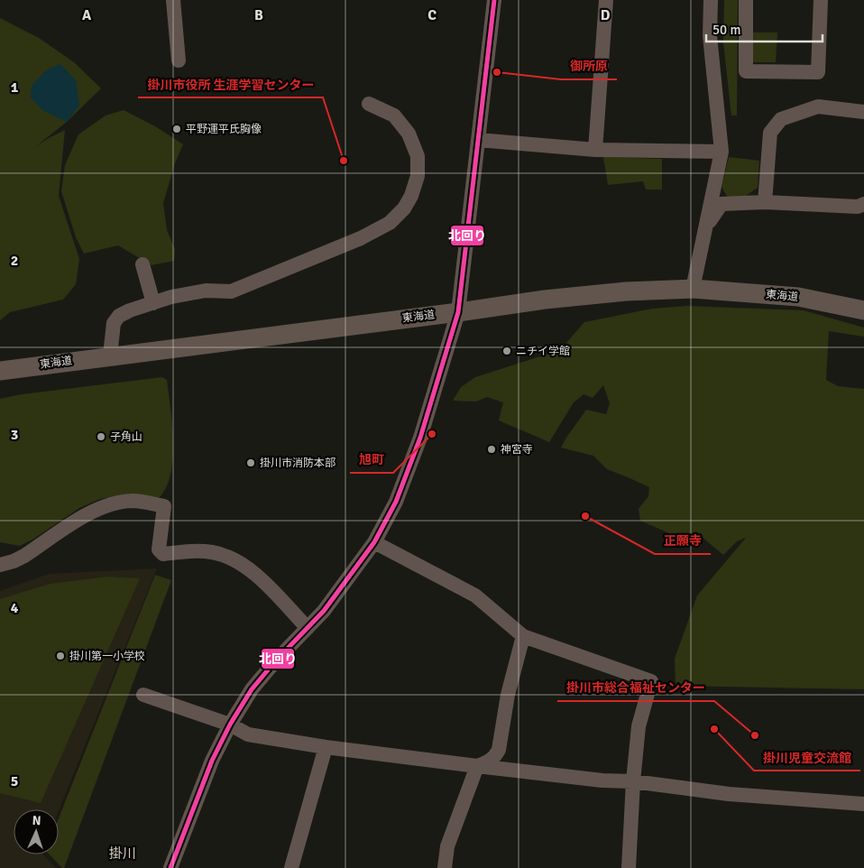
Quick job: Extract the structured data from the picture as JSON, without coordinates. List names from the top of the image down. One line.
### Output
{"streets":{"main road":["東海道"]},"districts":["掛川"],"places":["御所原","平野運平氏胸像","掛川市役所 生涯学習センター","ニチイ学館","旭町","子角山","神宮寺","掛川市消防本部","正願寺","掛川第一小学校","掛川児童交流館","掛川市総合福祉センター"],"lines":["transit line 北回り"],"scale_bar":"50 m","north":"top","grid":{"columns":["A","B","C","D"],"rows":["1","2","3","4","5"]}}
